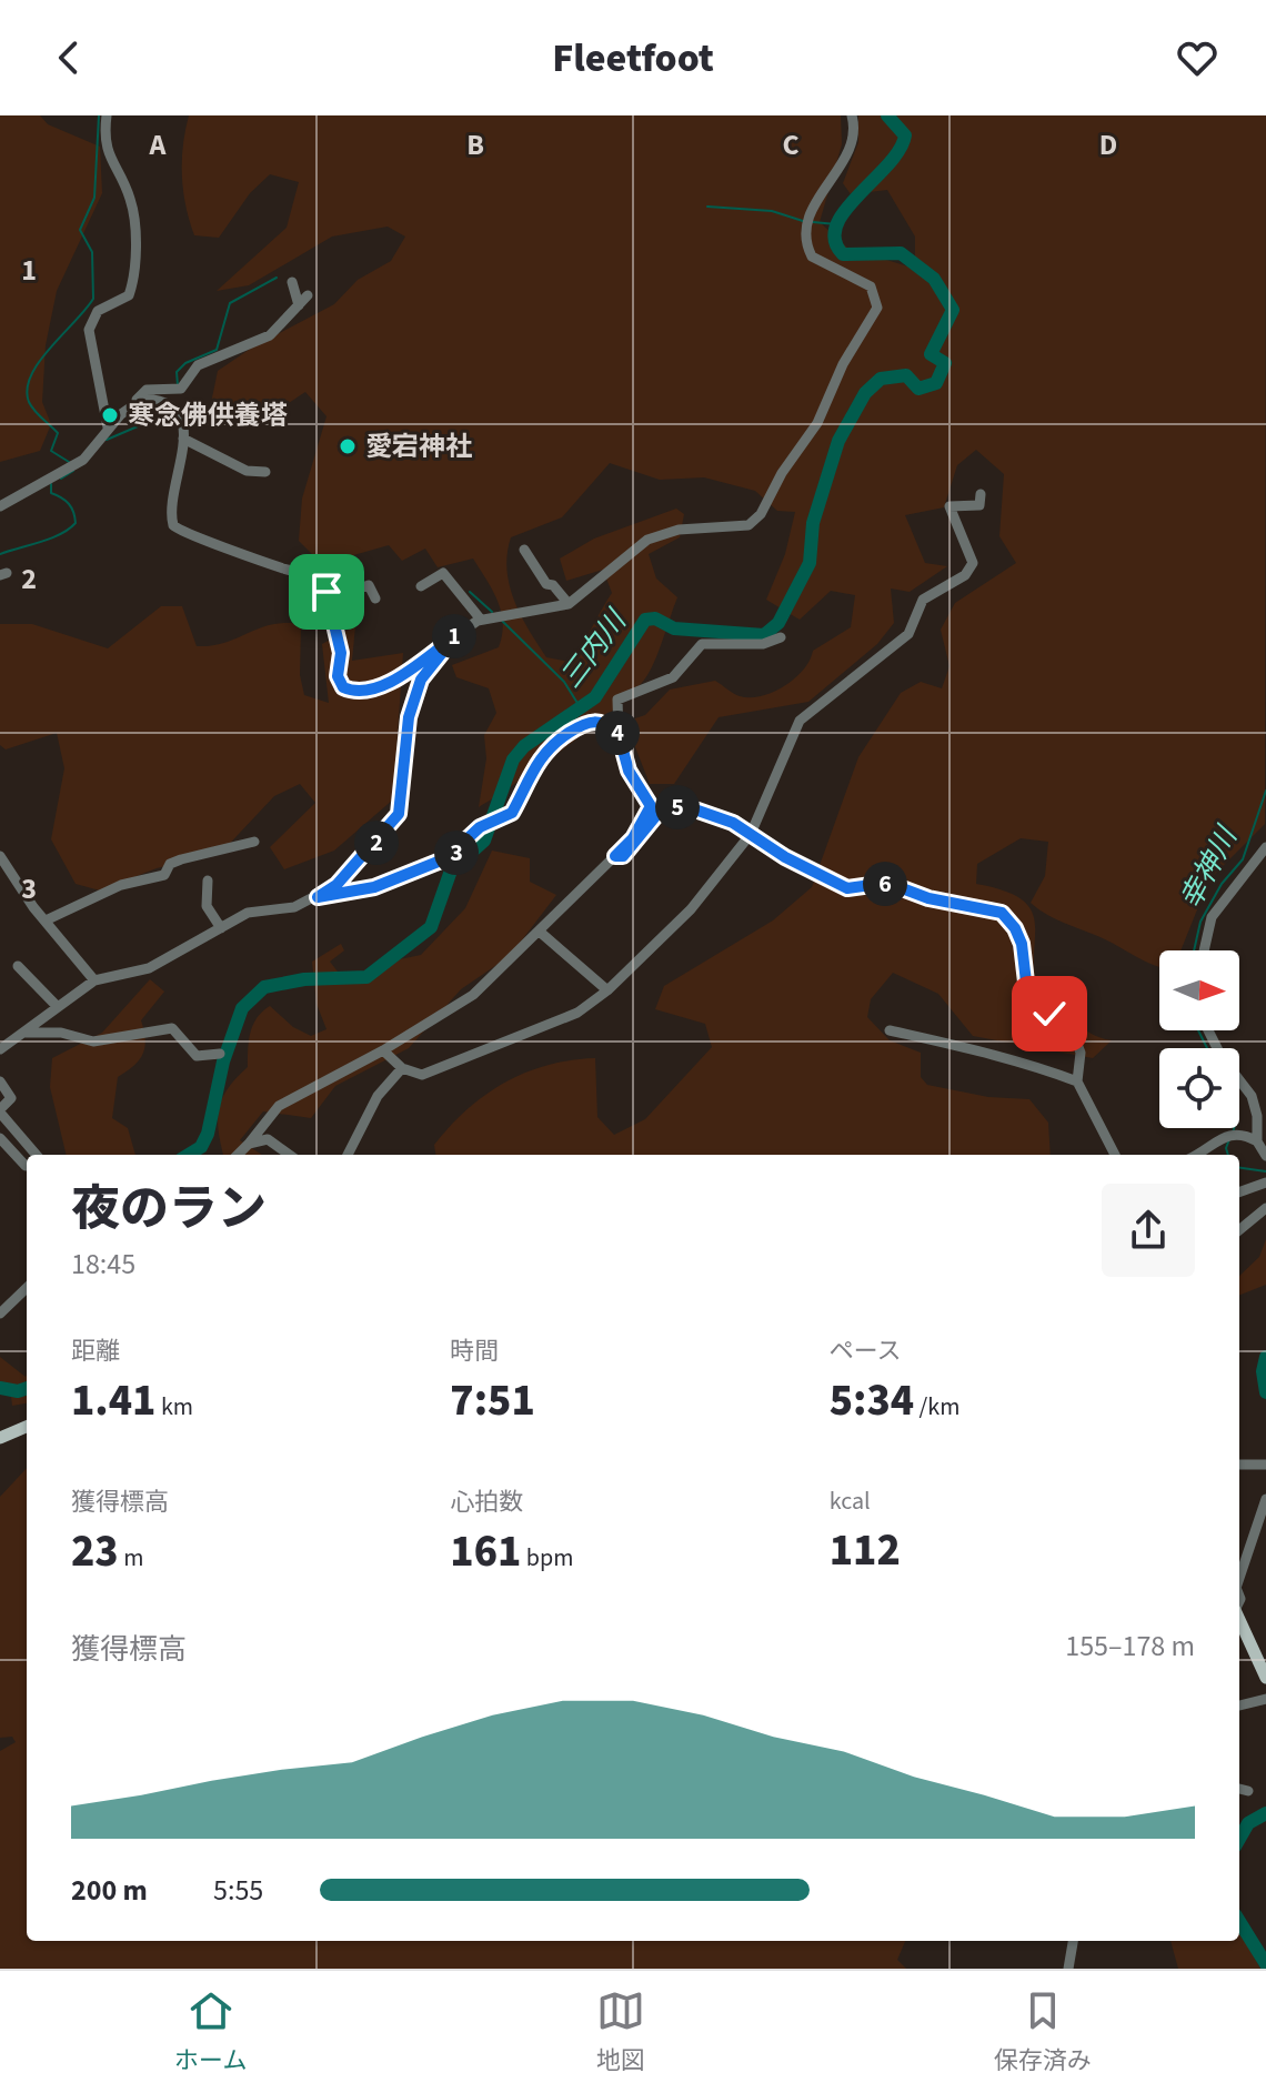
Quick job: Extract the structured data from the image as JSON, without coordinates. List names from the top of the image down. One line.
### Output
{"water":["三内川","幸神川"],"places":["寒念佛供養塔","愛宕神社"],"north":"right","page":{"header":"Fleetfoot","pins":["1","4","5","2","3","6"],"heading":["夜のラン","18:45"],"stats":[["距離","1.41 km"],["時間","7:51"],["ペース","5:34 /km"],["獲得標高","23 m"],["心拍数","161 bpm"],["kcal","112"]],"chart":["獲得標高","155–178 m"],"list":[{"name":"200 m","note":"5:55"}],"tabs":["ホーム","地図","保存済み"]},"grid":{"columns":["A","B","C","D"],"rows":["1","2","3"]}}
